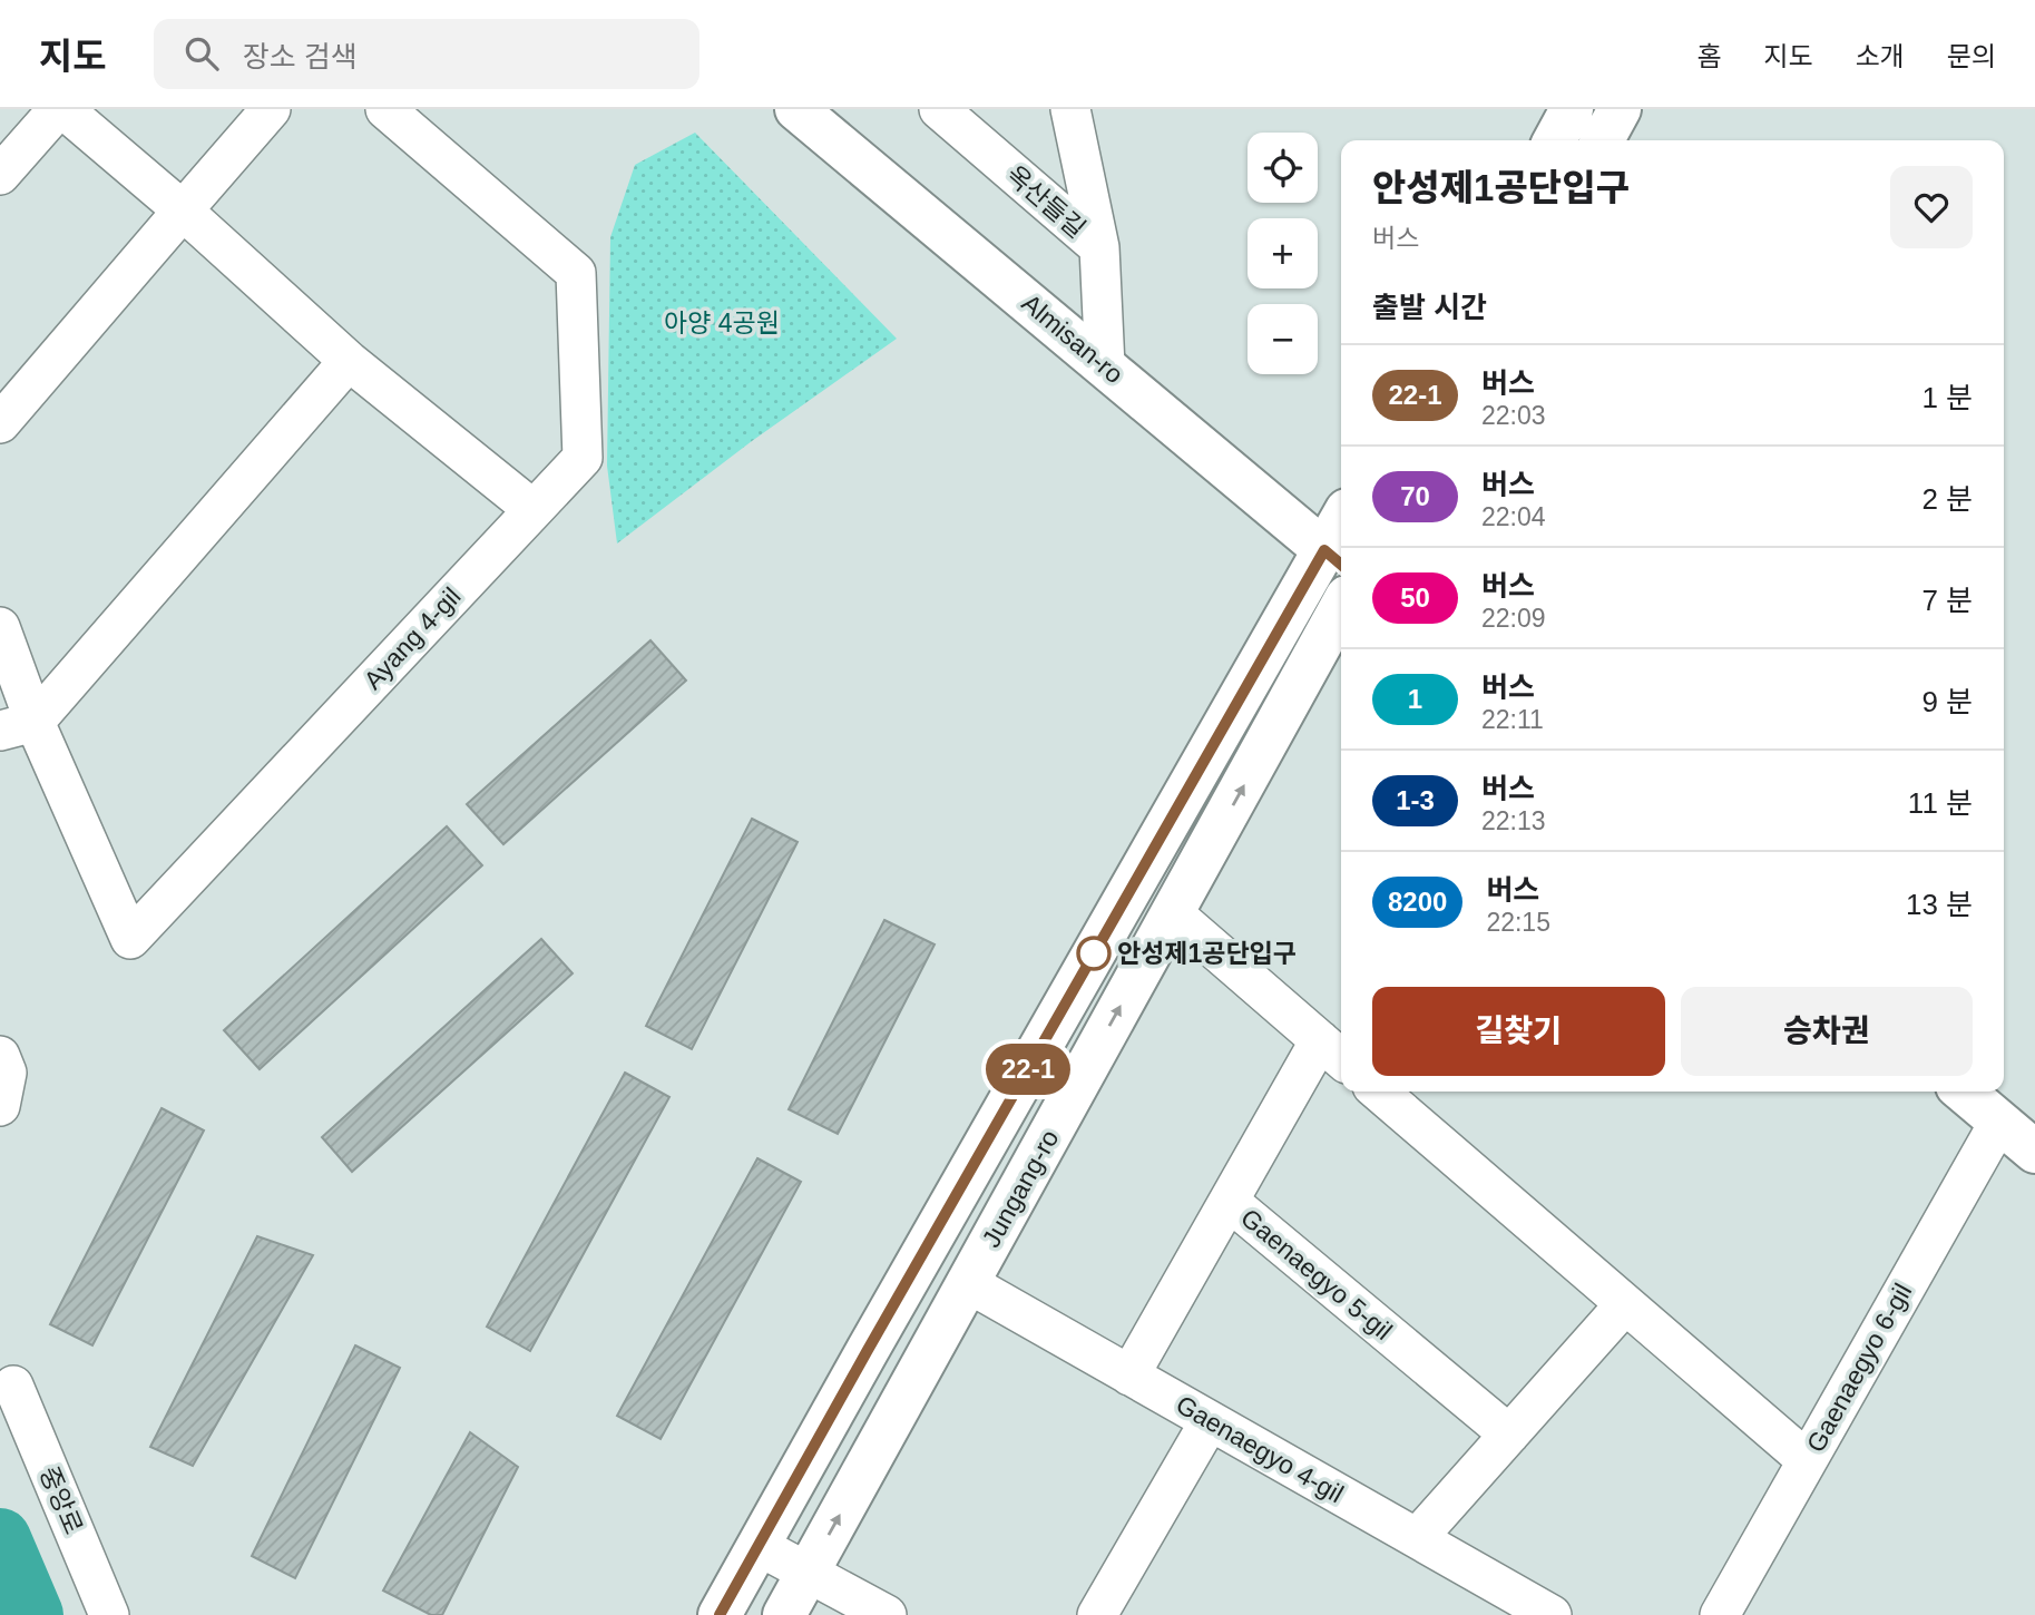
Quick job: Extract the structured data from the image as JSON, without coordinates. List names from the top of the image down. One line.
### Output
{"streets":{"main road":["Almisan-ro","Jungang-ro"],"street":["옥산들길","Ayang 4-gil","Gaenaegyo 5-gil","Gaenaegyo 6-gil","Gaenaegyo 4-gil","중앙로"]},"crossings":[["옥산들길","Almisan-ro"],["Almisan-ro","Jungang-ro"],["Jungang-ro","Gaenaegyo 5-gil"],["Jungang-ro","Gaenaegyo 4-gil"]],"parks":["아양 4공원"],"places":["안성제1공단입구"],"lines":["bus line 22-1"],"page":{"header":"지도","search":"장소 검색","nav":["홈","지도","소개","문의"],"on_map":"22-1","map_buttons":["+","−"],"heading":[["안성제1공단입구","버스"],"출발 시간"],"list":[{"mark":"22-1","name":"버스","note":"22:03","value":"1 분"},{"mark":"70","name":"버스","note":"22:04","value":"2 분"},{"mark":"50","name":"버스","note":"22:09","value":"7 분"},{"mark":"1","name":"버스","note":"22:11","value":"9 분"},{"mark":"1-3","name":"버스","note":"22:13","value":"11 분"},{"mark":"8200","name":"버스","note":"22:15","value":"13 분"}],"buttons":["길찾기","승차권"]}}
